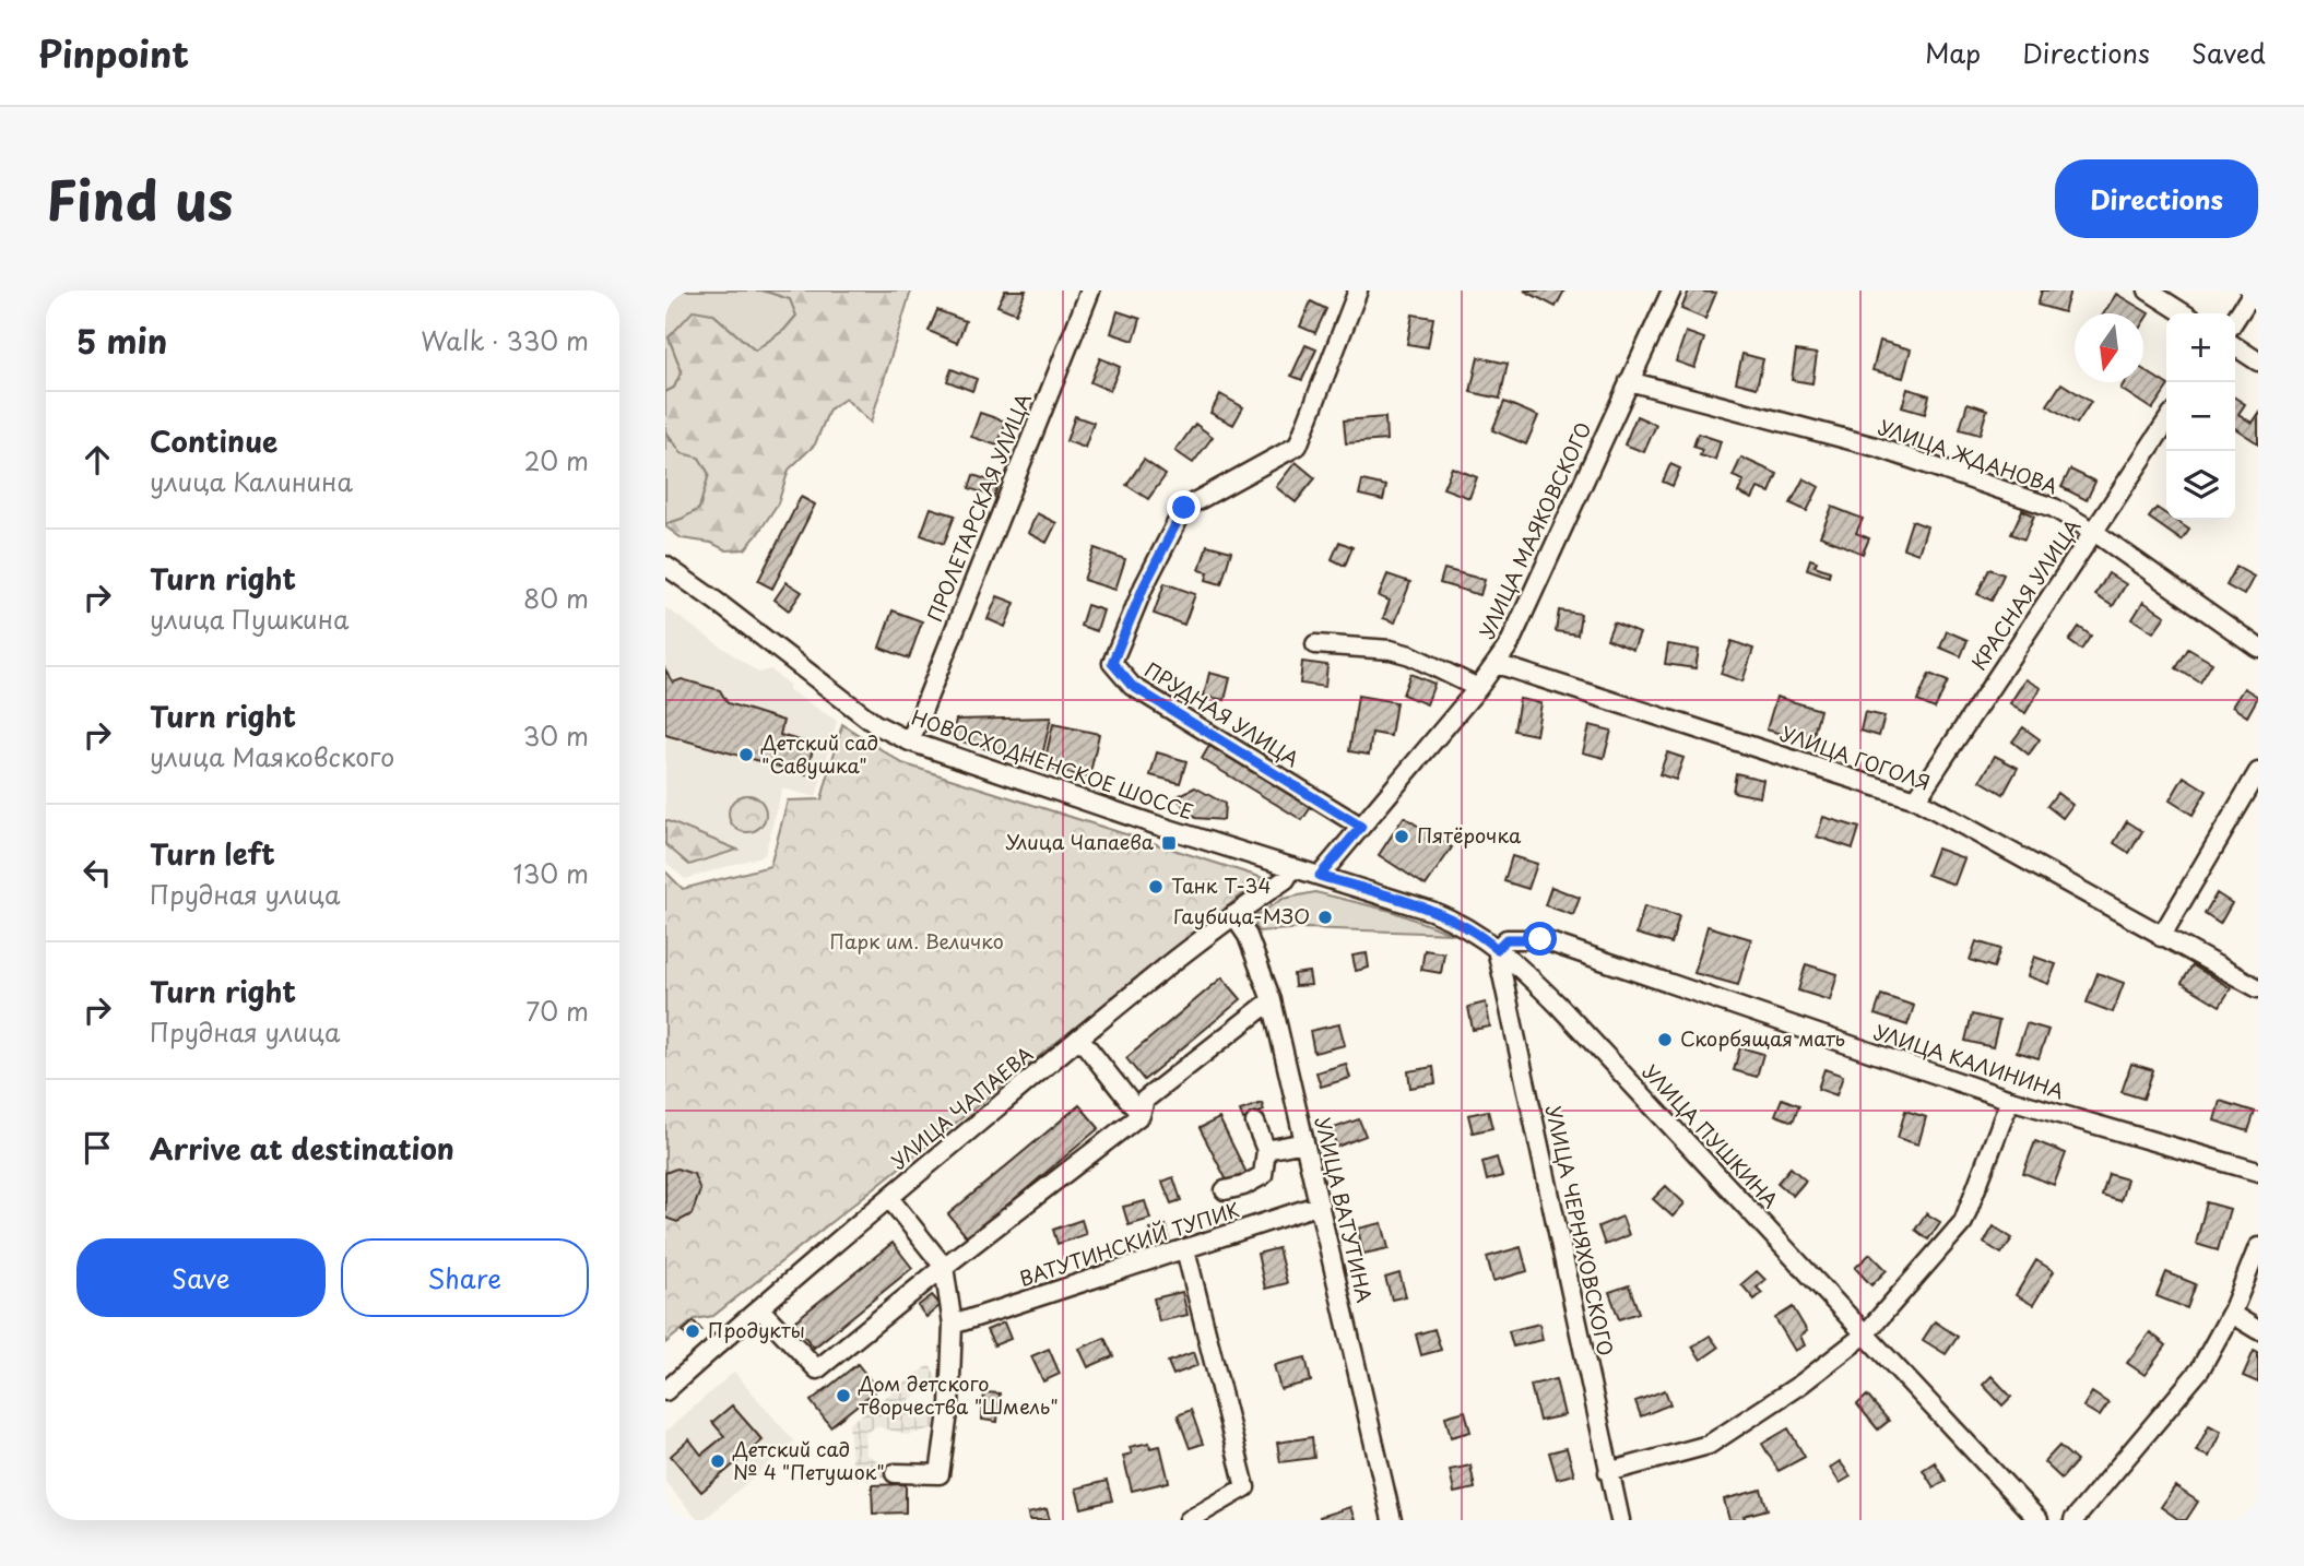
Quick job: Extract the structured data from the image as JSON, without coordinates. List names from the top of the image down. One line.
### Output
{"streets":{"street":["УЛИЦА ЖДАНОВА","ПРОЛЕТАРСКАЯ УЛИЦА","УЛИЦА МАЯКОВСКОГО","КРАСНАЯ УЛИЦА","ПРУДНАЯ УЛИЦА","УЛИЦА ГОГОЛЯ","НОВОСХОДНЕНСКОЕ ШОССЕ","УЛИЦА КАЛИНИНА","УЛИЦА ЧАПАЕВА","УЛИЦА ПУШКИНА","УЛИЦА ВАТУТИНА","УЛИЦА ЧЕРНЯХОВСКОГО","ВАТУТИНСКИЙ ТУПИК"]},"crossings":[["УЛИЦА ЖДАНОВА","УЛИЦА МАЯКОВСКОГО"],["УЛИЦА ЖДАНОВА","КРАСНАЯ УЛИЦА"],["ПРОЛЕТАРСКАЯ УЛИЦА","НОВОСХОДНЕНСКОЕ ШОССЕ"],["УЛИЦА МАЯКОВСКОГО","ПРУДНАЯ УЛИЦА"],["УЛИЦА МАЯКОВСКОГО","УЛИЦА ГОГОЛЯ"],["УЛИЦА МАЯКОВСКОГО","УЛИЦА ПУШКИНА"],["КРАСНАЯ УЛИЦА","УЛИЦА ГОГОЛЯ"],["НОВОСХОДНЕНСКОЕ ШОССЕ","УЛИЦА ЧАПАЕВА"],["НОВОСХОДНЕНСКОЕ ШОССЕ","УЛИЦА ПУШКИНА"],["УЛИЦА КАЛИНИНА","УЛИЦА ПУШКИНА"],["УЛИЦА КАЛИНИНА","УЛИЦА ЧЕРНЯХОВСКОГО"],["УЛИЦА ЧАПАЕВА","УЛИЦА ПУШКИНА"],["УЛИЦА ЧАПАЕВА","УЛИЦА ВАТУТИНА"],["УЛИЦА ПУШКИНА","УЛИЦА ЧЕРНЯХОВСКОГО"],["УЛИЦА ВАТУТИНА","ВАТУТИНСКИЙ ТУПИК"]],"parks":["Парк им. Величко"],"places":{"other":["Детский сад \"Савушка\"","Пятёрочка","Танк Т-34","Гаубица-МЗО","Скорбящая мать","Продукты","Дом детского творчества \"Шмель\"","Детский сад № 4 \"Петушок\""],"transit":["Улица Чапаева"]},"north":"bottom","page":{"header":"Pinpoint","nav":["Map","Directions","Saved"],"title":"Find us","buttons":["Directions",["Save","Share"]],"heading":["5 min","Walk · 330 m"],"map_buttons":["+","−"],"list":[["Continue","улица Калинина","20 m"],["Turn right","улица Пушкина","80 m"],["Turn right","улица Маяковского","30 m"],["Turn left","Прудная улица","130 m"],["Turn right","Прудная улица","70 m"],"Arrive at destination"]}}
